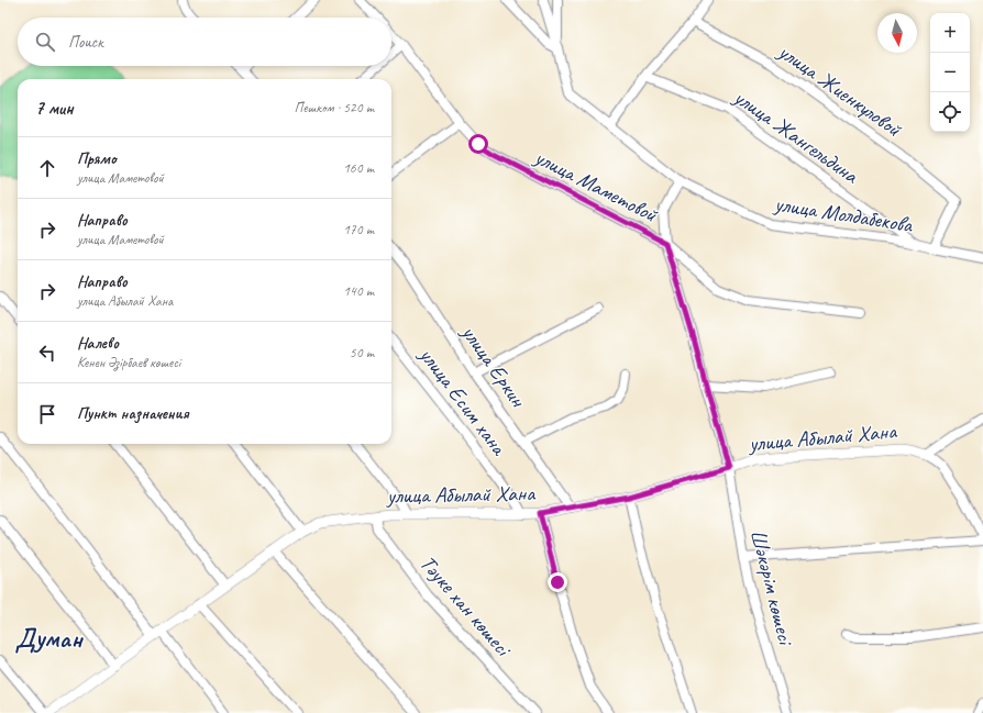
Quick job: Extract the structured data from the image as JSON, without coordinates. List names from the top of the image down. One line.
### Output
{"streets":{"street":["улица Жиенкуловой","улица Жангельдина","улица Маметовой","улица Молдабекова","улица Еркин","улица Есим хана","улица Абылай Хана","Шәкәрім көшесі","Тәуке хан көшесі"]},"crossings":[["улица Жиенкуловой","улица Молдабекова"],["улица Жангельдина","улица Молдабекова"],["улица Маметовой","улица Абылай Хана"],["улица Маметовой","Шәкәрім көшесі"],["улица Еркин","улица Абылай Хана"],["улица Есим хана","улица Абылай Хана"],["улица Абылай Хана","Шәкәрім көшесі"],["улица Абылай Хана","Тәуке хан көшесі"]],"districts":["Думан"],"north":"bottom","page":{"map_buttons":["+","−"],"search":"Поиск","heading":["7 мин","Пешком · 520 m"],"list":[["Прямо","улица Маметовой","160 m"],["Направо","улица Маметовой","170 m"],["Направо","улица Абылай Хана","140 m"],["Налево","Кенен Әзірбаев көшесі","50 m"],"Пункт назначения"]}}
